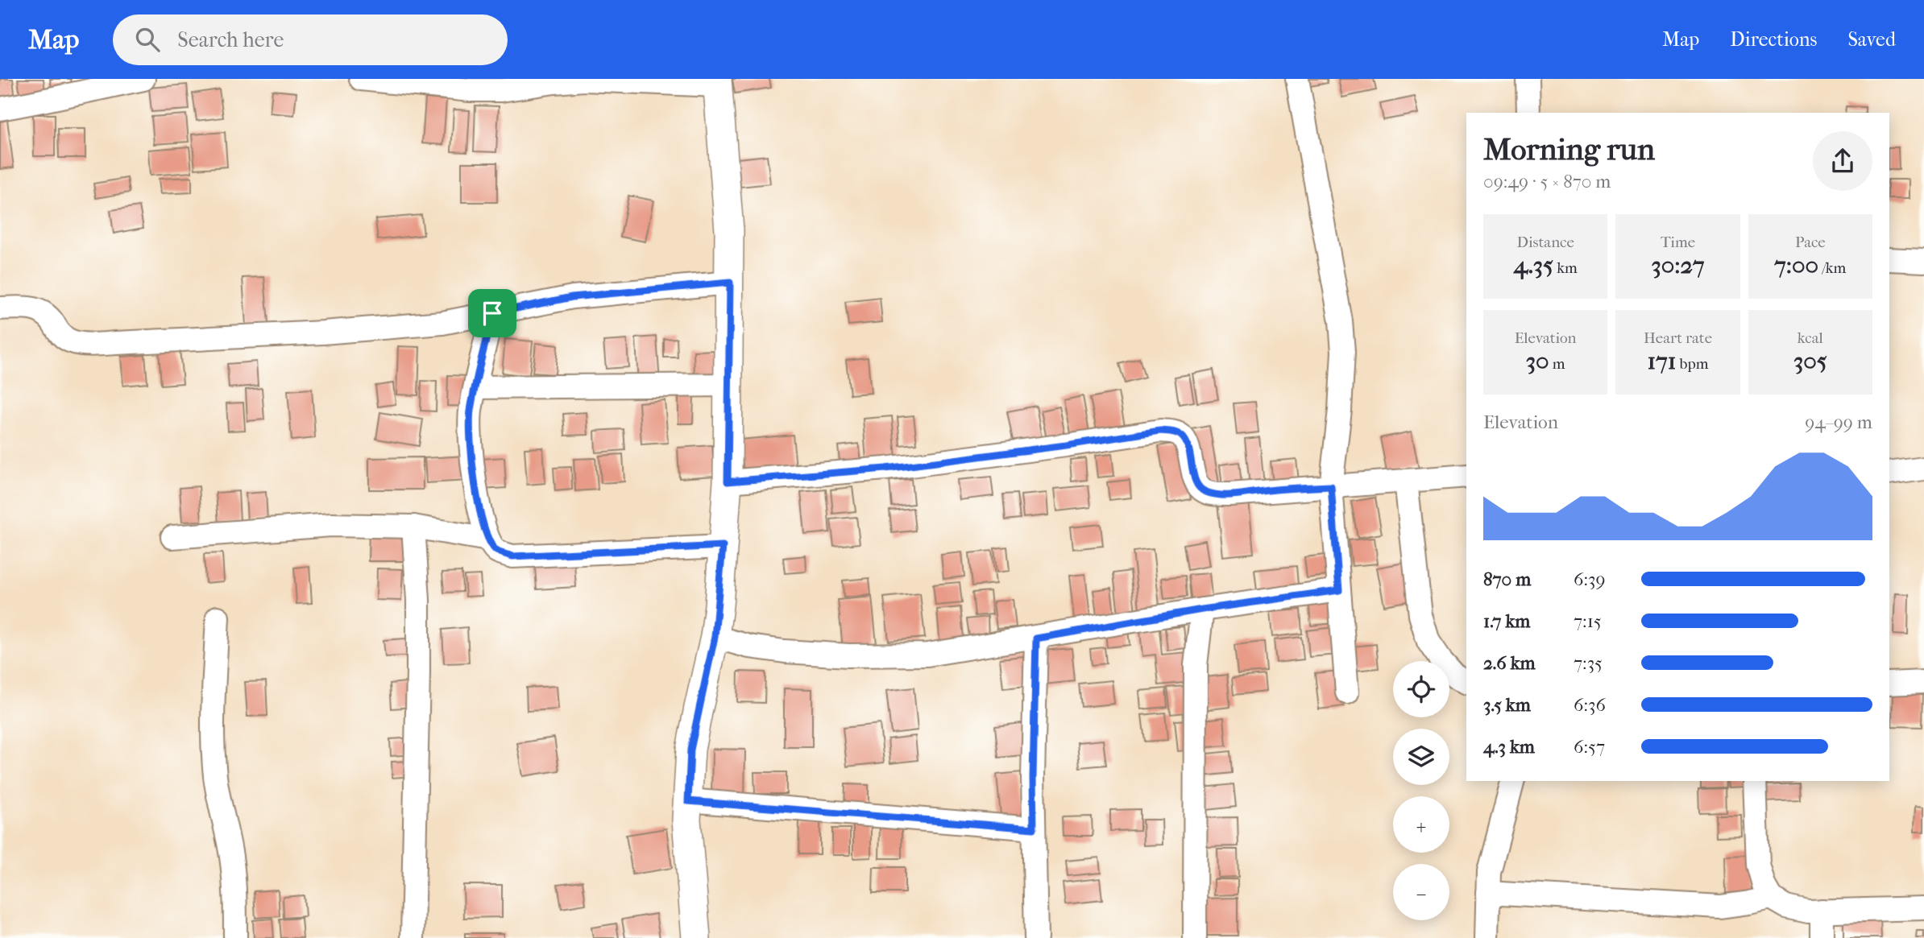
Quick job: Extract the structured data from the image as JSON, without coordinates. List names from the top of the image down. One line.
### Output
{"page":{"header":"Map","search":"Search here","nav":["Map","Directions","Saved"],"heading":["Morning run","09:49 · 5 × 870 m"],"stats":[["Distance","4.35 km"],["Time","30:27"],["Pace","7:00 /km"],["Elevation","30 m"],["Heart rate","171 bpm"],["kcal","305"]],"chart":["Elevation","94–99 m"],"list":[{"name":"870 m","note":"6:39"},{"name":"1.7 km","note":"7:15"},{"name":"2.6 km","note":"7:35"},{"name":"3.5 km","note":"6:36"},{"name":"4.3 km","note":"6:57"}],"map_buttons":["+","−"]}}
